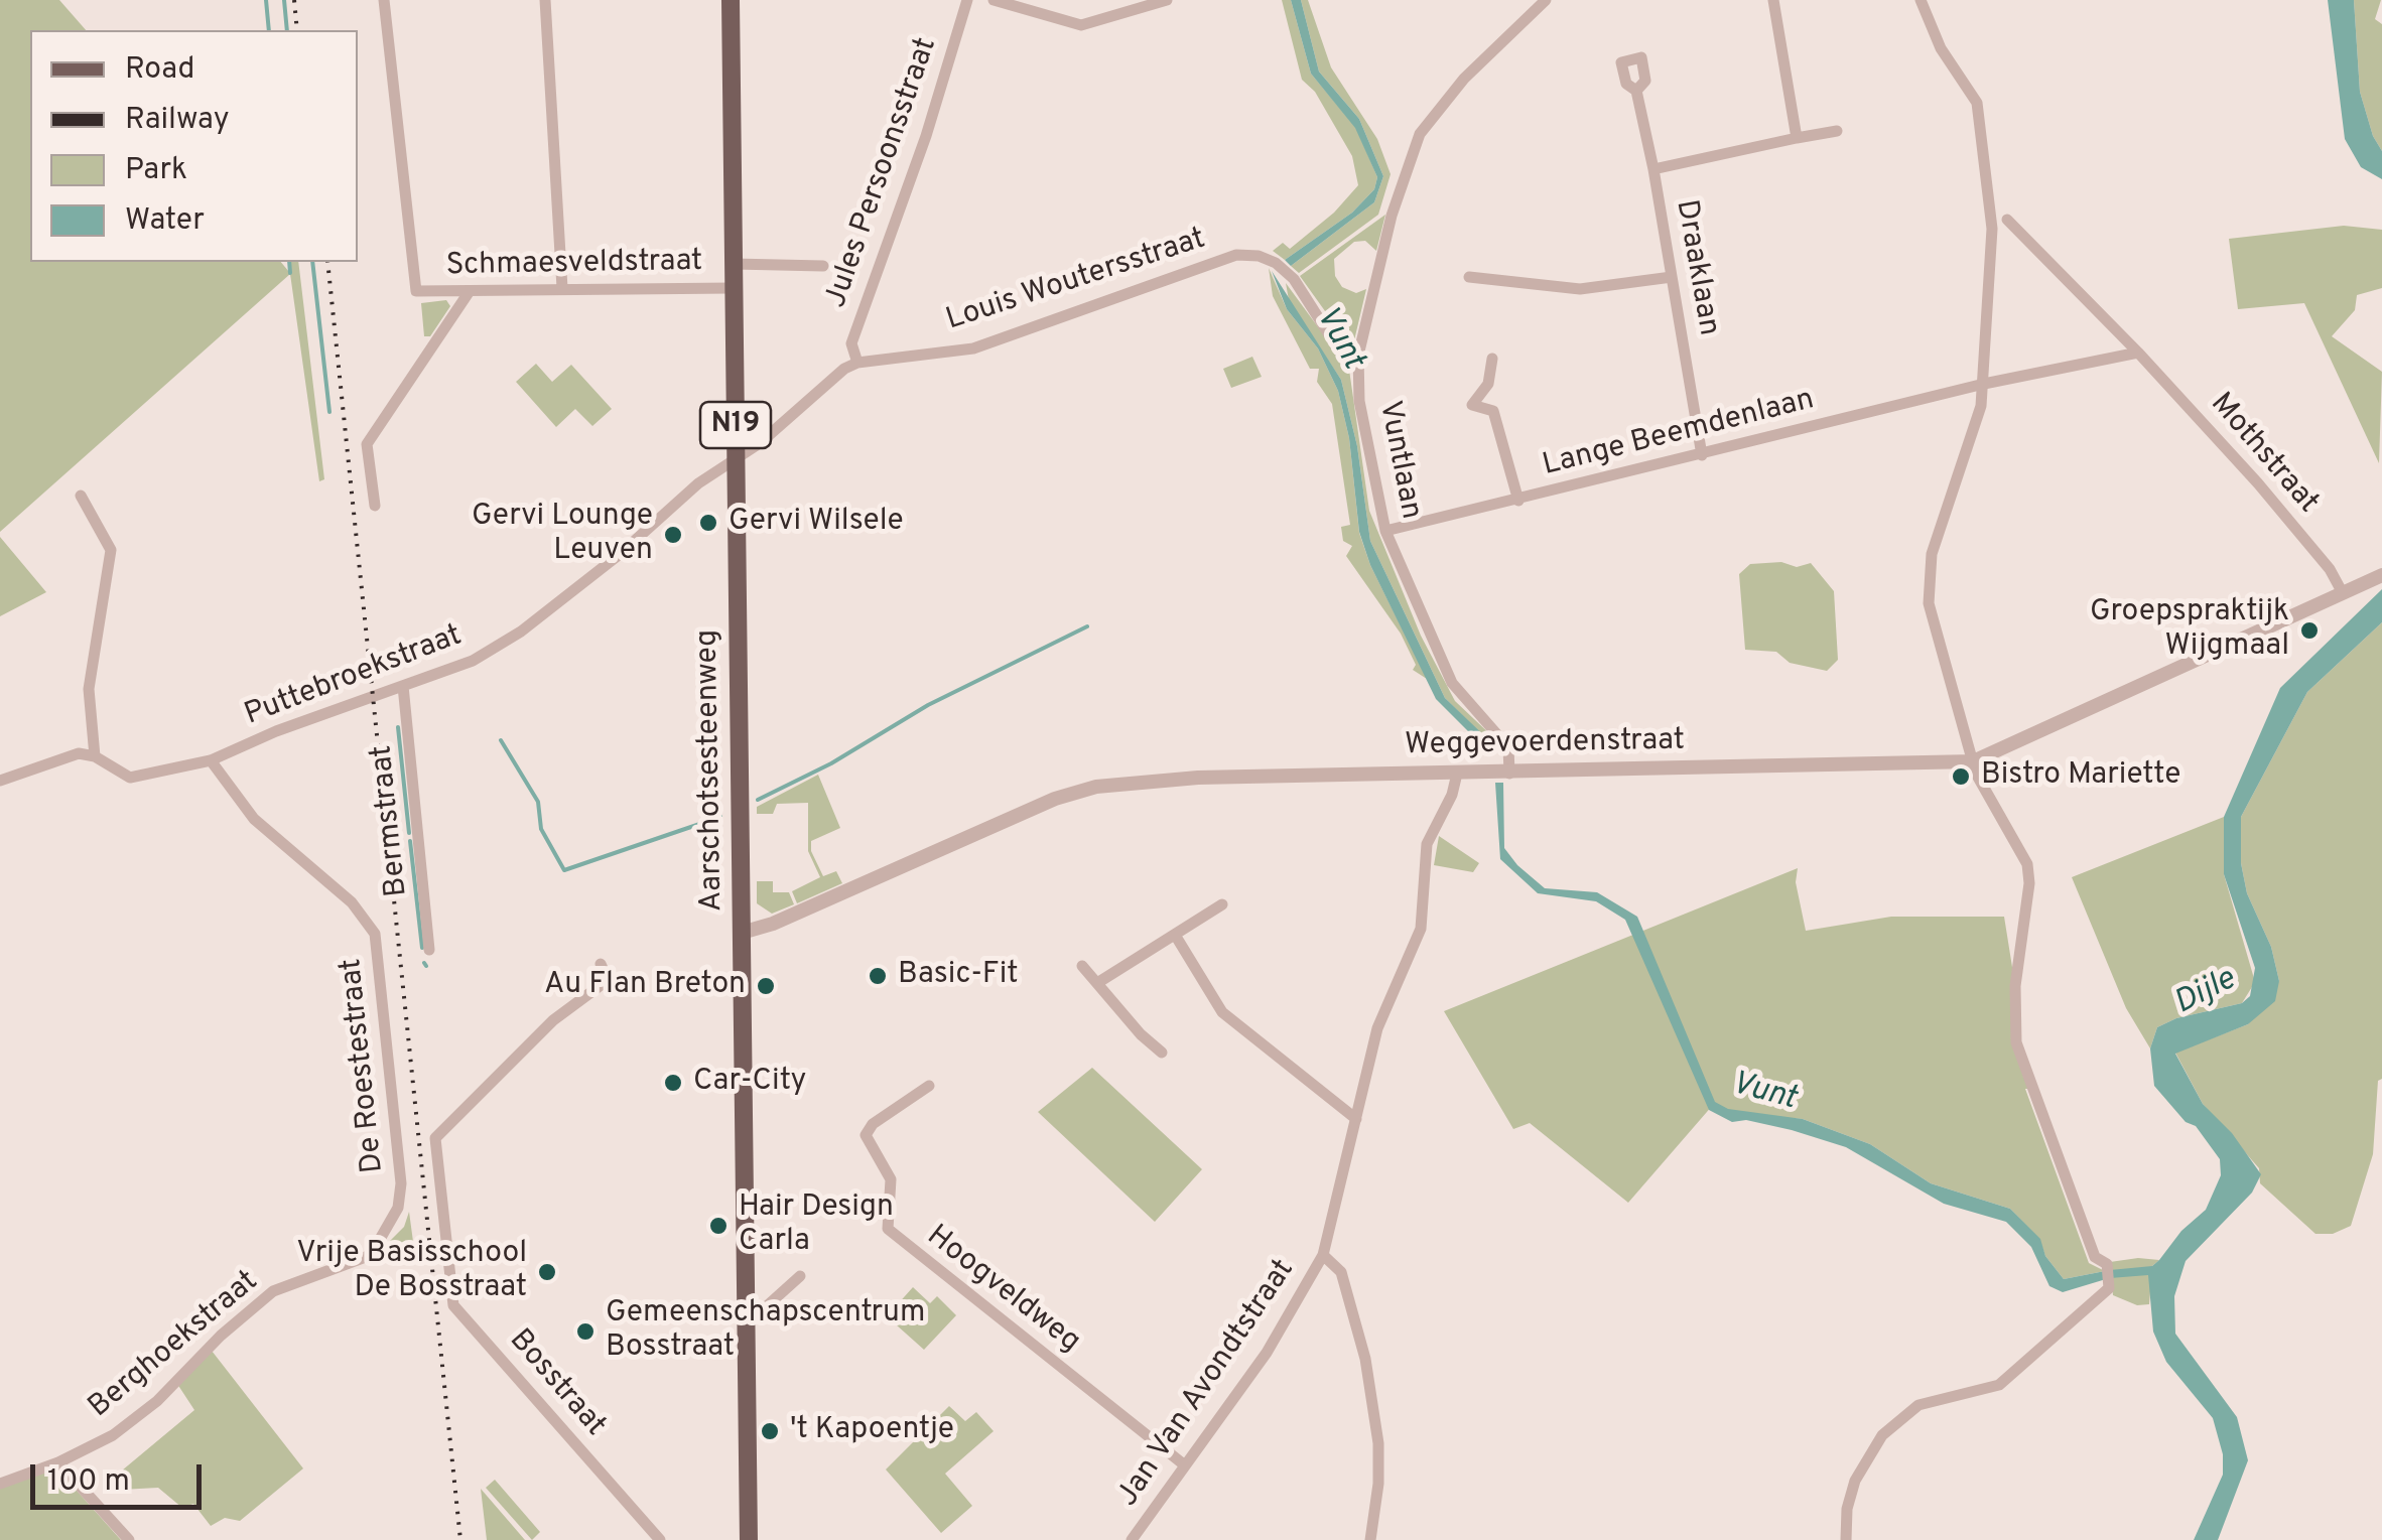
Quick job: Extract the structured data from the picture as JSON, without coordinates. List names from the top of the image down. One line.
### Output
{"streets":{"main road":["N19","Aarschotsesteenweg"],"street":["Jules Persoonsstraat","Schmaesveldstraat","Draaklaan","Louis Woutersstraat","Lange Beemdenlaan","Mothstraat","Vuntlaan","Puttebroekstraat","Weggevoerdenstraat","Bermstraat","De Roestestraat","Hoogveldweg","Berghoekstraat","Bosstraat","Jan Van Avondtstraat"]},"crossings":[["Jules Persoonsstraat","Louis Woutersstraat"],["Schmaesveldstraat","Aarschotsesteenweg"],["Draaklaan","Lange Beemdenlaan"],["Louis Woutersstraat","Vuntlaan"],["Louis Woutersstraat","Puttebroekstraat"],["Louis Woutersstraat","Aarschotsesteenweg"],["Lange Beemdenlaan","Vuntlaan"],["Mothstraat","Weggevoerdenstraat"],["Vuntlaan","Weggevoerdenstraat"],["Puttebroekstraat","Aarschotsesteenweg"],["Puttebroekstraat","Bermstraat"],["Puttebroekstraat","De Roestestraat"],["Weggevoerdenstraat","Aarschotsesteenweg"],["Weggevoerdenstraat","Jan Van Avondtstraat"],["De Roestestraat","Berghoekstraat"],["Hoogveldweg","Jan Van Avondtstraat"]],"water":["Vunt","Dijle"],"places":["Gervi Wilsele","Gervi Lounge Leuven","Groepspraktijk Wijgmaal","Bistro Mariette","Basic-Fit","Au Flan Breton","Car-City","Hair Design Carla","Vrije Basisschool De Bosstraat","Gemeenschapscentrum Bosstraat","'t Kapoentje"],"legend":["Road","Railway","Park","Water"],"scale_bar":"100 m"}
